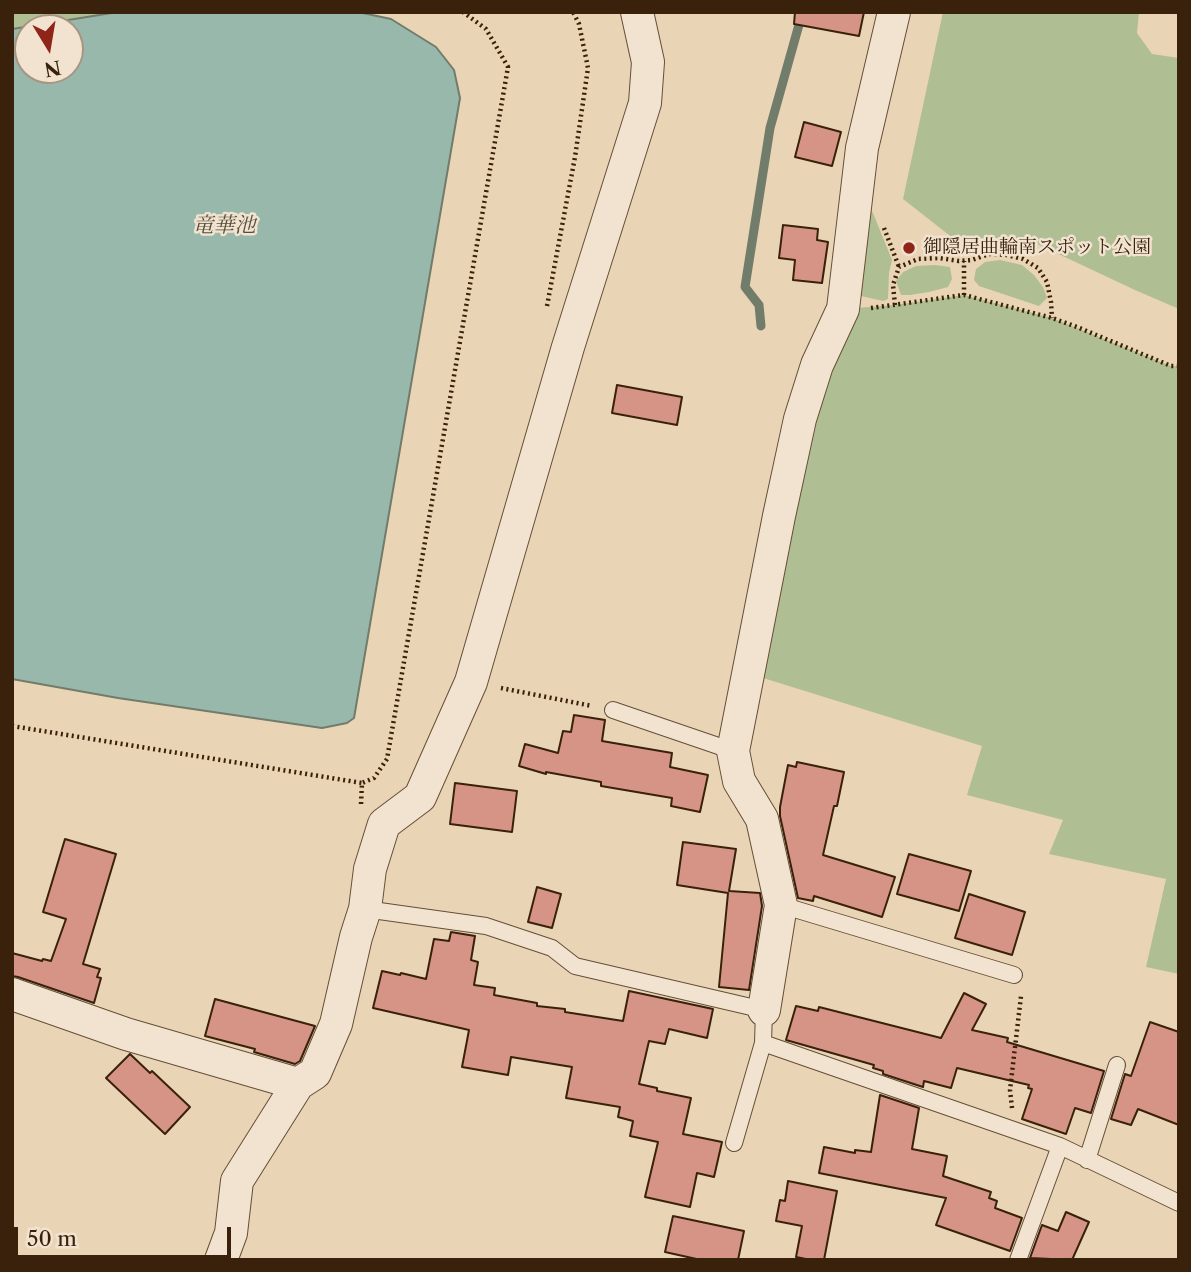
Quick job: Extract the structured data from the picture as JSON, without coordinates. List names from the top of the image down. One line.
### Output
{"water":["竜華池"],"places":["御隠居曲輪南スポット公園"],"scale_bar":"50 m","north":"bottom"}
